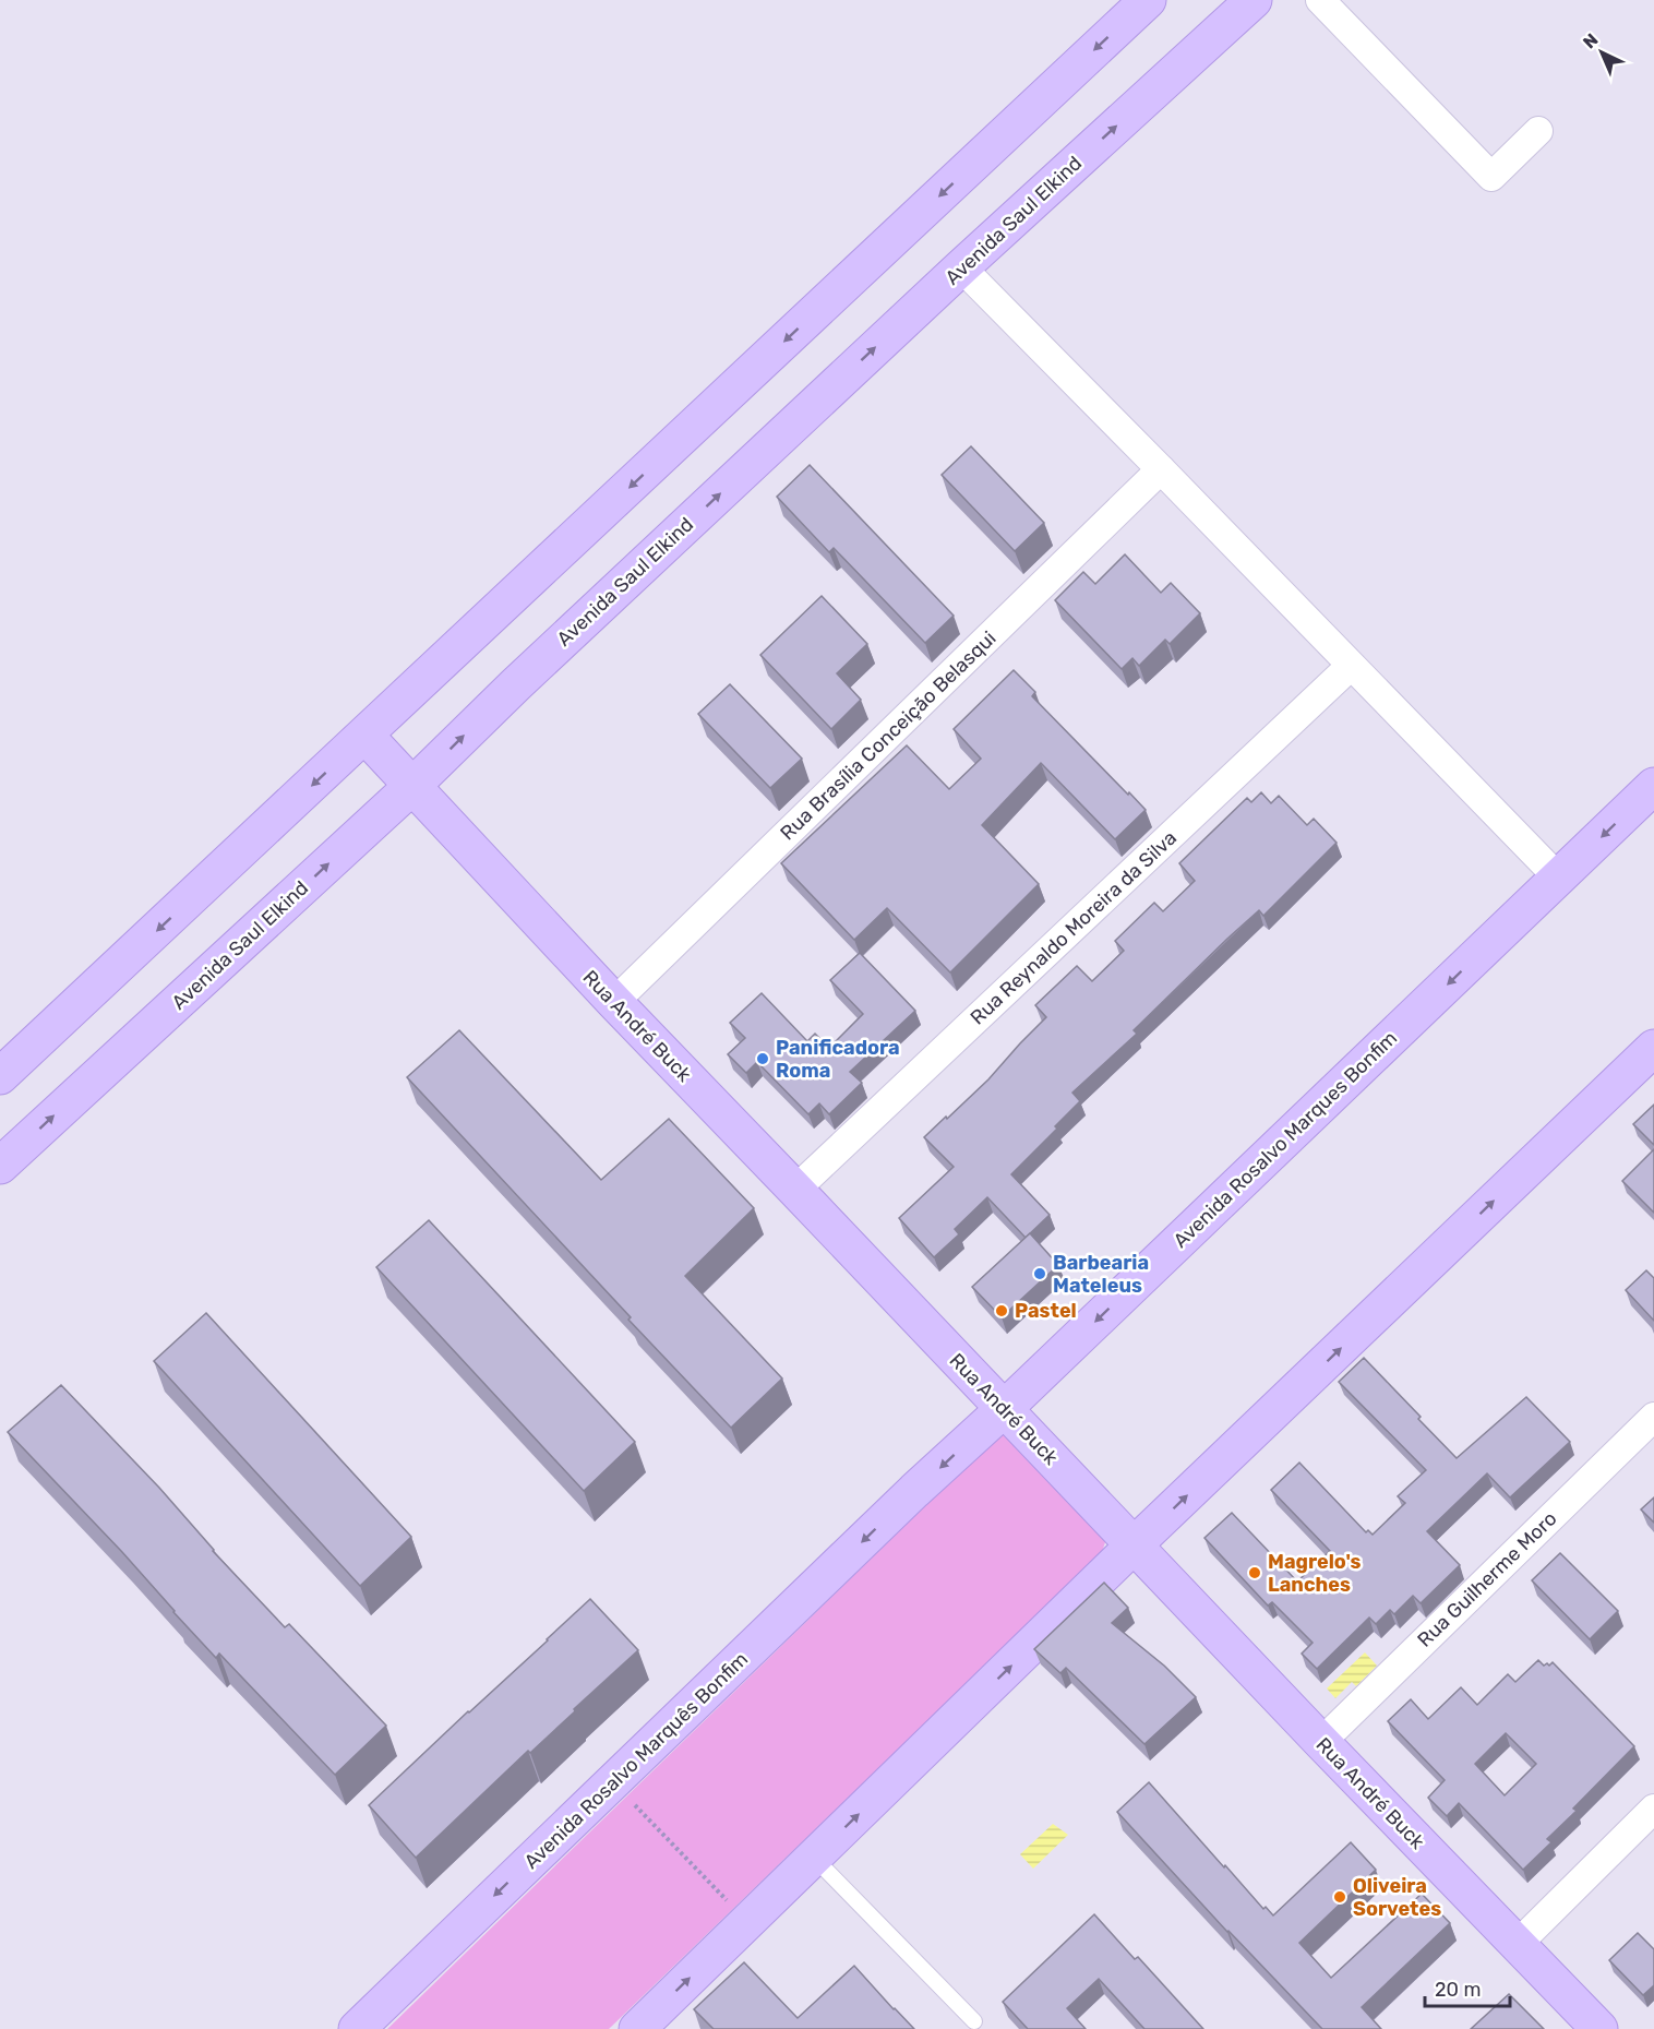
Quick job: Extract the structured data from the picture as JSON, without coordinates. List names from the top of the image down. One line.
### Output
{"streets":{"street":["Avenida Saul Elkind","Rua Brasília Conceição Belasqui","Rua Reynaldo Moreira da Silva","Rua André Buck","Avenida Rosalvo Marques Bonfim","Rua Guilherme Moro","Avenida Rosalvo Marquês Bonfim"]},"crossings":[["Avenida Saul Elkind","Rua André Buck"],["Rua Brasília Conceição Belasqui","Rua André Buck"],["Rua Reynaldo Moreira da Silva","Rua André Buck"],["Rua André Buck","Avenida Rosalvo Marques Bonfim"],["Rua André Buck","Rua Guilherme Moro"],["Avenida Rosalvo Marques Bonfim","Avenida Rosalvo Marquês Bonfim"]],"places":["Panificadora Roma","Barbearia Mateleus","Pastel","Magrelo's Lanches","Oliveira Sorvetes"],"scale_bar":"20 m","north":"top left"}
